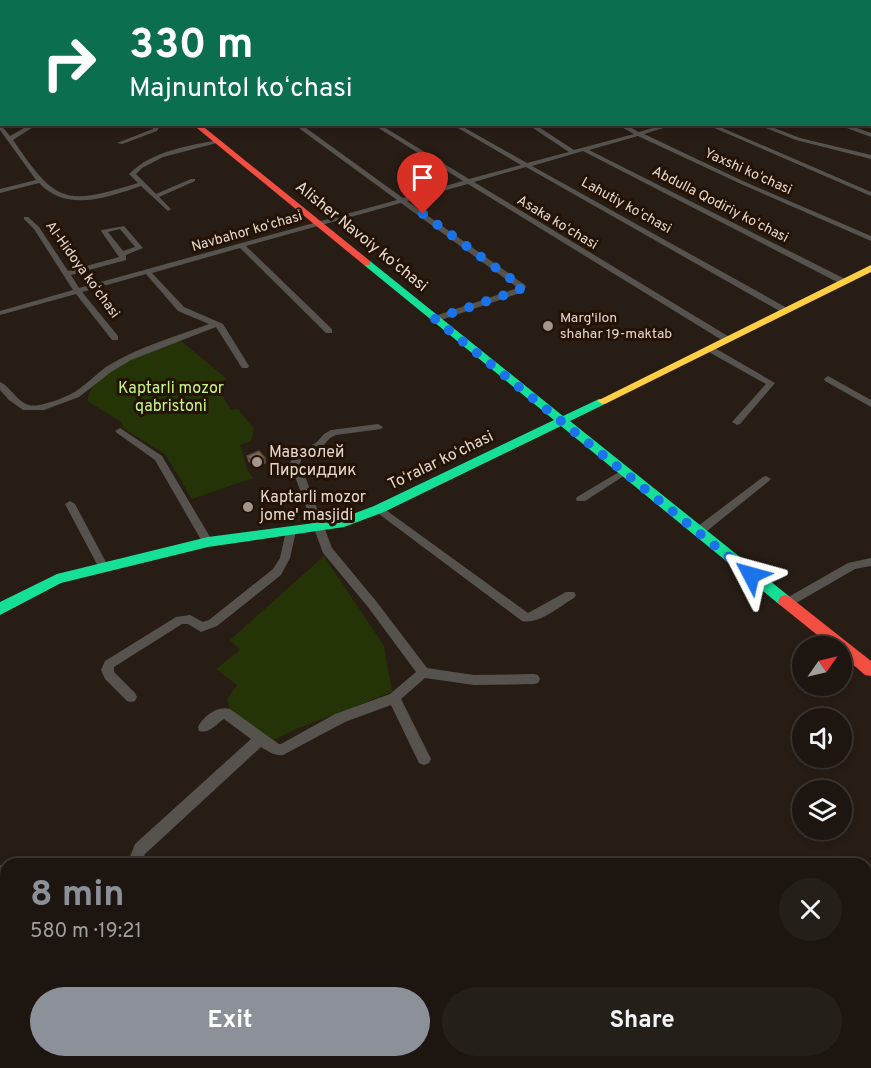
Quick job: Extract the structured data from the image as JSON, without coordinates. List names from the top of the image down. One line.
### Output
{"streets":{"main road":["Alisher Navoiy koʻchasi","Toʻralar koʻchasi"],"street":["Yaxshi koʻchasi","Abdulla Qodiriy koʻchasi","Lahutiy koʻchasi","Asaka koʻchasi","Navbahor koʻchasi","Al-Hidoya koʻchasi"]},"crossings":[["Yaxshi koʻchasi","Navbahor koʻchasi"],["Abdulla Qodiriy koʻchasi","Navbahor koʻchasi"],["Abdulla Qodiriy koʻchasi","Toʻralar koʻchasi"],["Lahutiy koʻchasi","Navbahor koʻchasi"],["Lahutiy koʻchasi","Toʻralar koʻchasi"],["Asaka koʻchasi","Navbahor koʻchasi"],["Asaka koʻchasi","Toʻralar koʻchasi"],["Navbahor koʻchasi","Alisher Navoiy koʻchasi"],["Navbahor koʻchasi","Al-Hidoya koʻchasi"],["Alisher Navoiy koʻchasi","Toʻralar koʻchasi"]],"parks":["Kaptarli mozor qabristoni"],"places":["Marg'ilon shahar 19-maktab","Мавзолей Пирсиддик","Kaptarli mozor jome' masjidi"],"north":"top right","page":{"turn":["330 m","Majnuntol koʻchasi"],"heading":["8 min","580 m · 19:21"],"buttons":["Exit","Share"]}}
